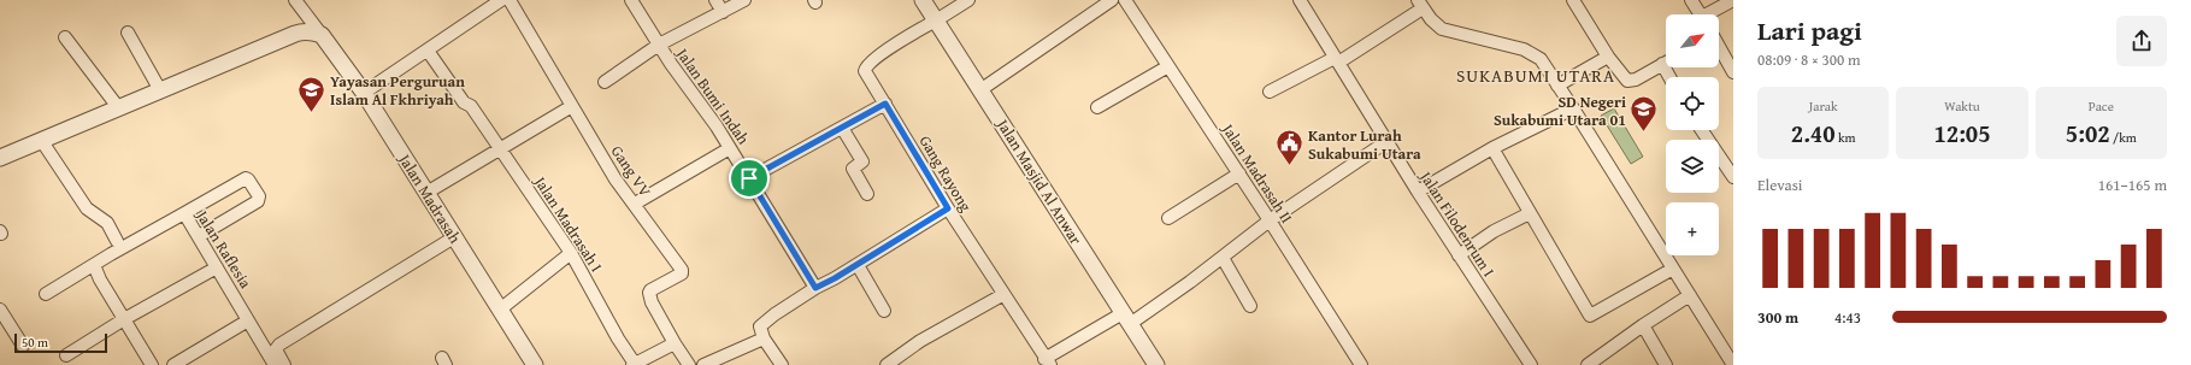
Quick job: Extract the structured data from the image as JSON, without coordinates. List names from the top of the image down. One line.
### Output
{"streets":{"street":["Jalan Bumi Indah","Gang VV","Gang Rayong","Jalan Madrasah II","Jalan Masjid Al Anwar","Jalan Madrasah","Jalan Madrasah I","Jalan Filodenrum I","Jalan Raflesia"]},"crossings":[["Gang VV","Jalan Madrasah I"],["Gang Rayong","Jalan Masjid Al Anwar"]],"districts":["SUKABUMI UTARA"],"places":{"school or university":["Yayasan Perguruan Islam Al Fkhriyah","SD Negeri Sukabumi Utara 01"],"public building":["Kantor Lurah Sukabumi Utara"]},"scale_bar":"50 m","north":"top right","page":{"heading":["Lari pagi","08:09 · 8 × 300 m"],"map_buttons":"+","stats":[["Jarak","2.40 km"],["Waktu","12:05"],["Pace","5:02 /km"]],"chart":["Elevasi","161–165 m"],"list":[{"name":"300 m","note":"4:43"}],"scale":"50 m"}}
